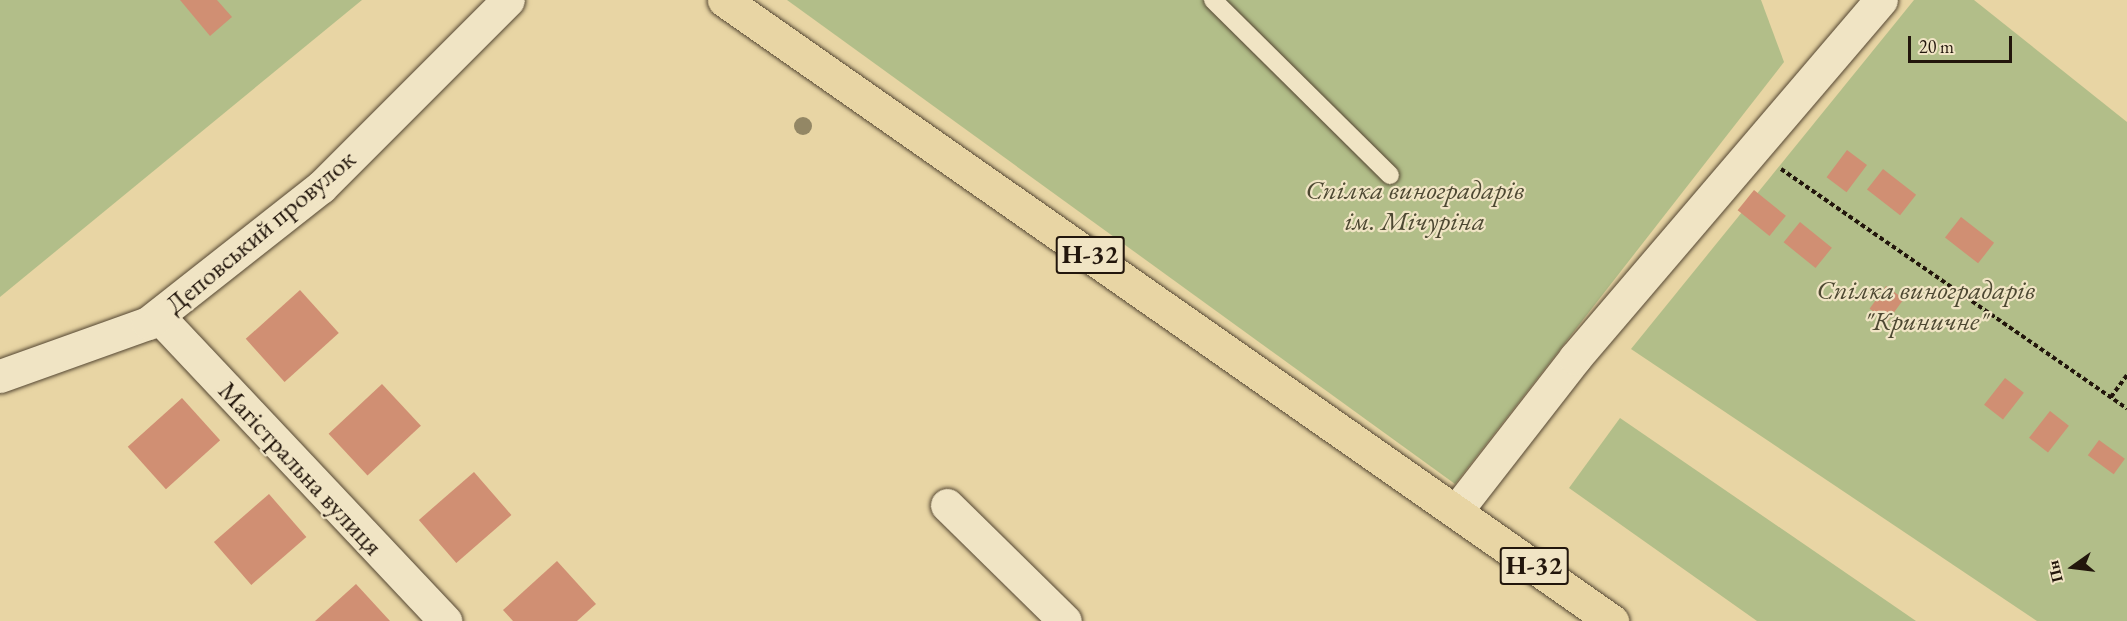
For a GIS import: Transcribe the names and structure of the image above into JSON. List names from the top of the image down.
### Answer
{
  "streets": {
    "main road": ["Н-32"],
    "street": ["Деповський провулок", "Магістральна вулиця"]
  },
  "crossings": [
    ["Деповський провулок", "Магістральна вулиця"]
  ],
  "parks": ["Спілка виноградарів ім. Мічуріна", "Спілка виноградарів \"Криничне\""],
  "scale_bar": "20 m",
  "north": "left"
}
